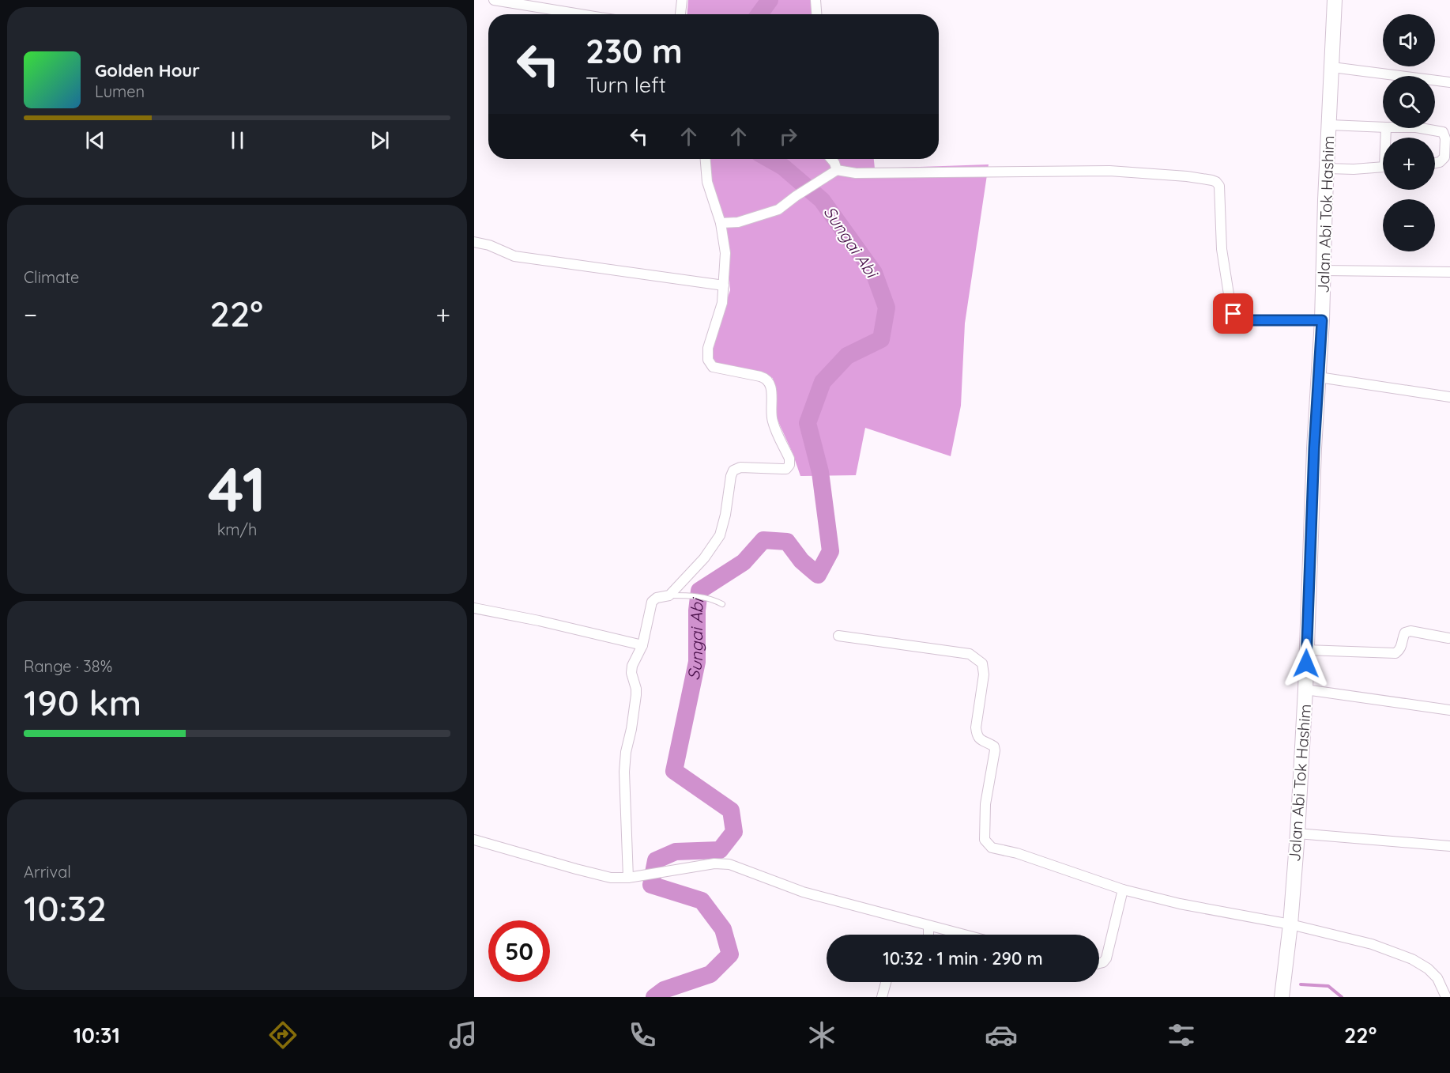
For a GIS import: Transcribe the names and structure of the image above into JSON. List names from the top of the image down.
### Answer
{
  "streets": {
    "main road": ["Jalan Abi Tok Hashim"]
  },
  "water": ["Sungai Abi"],
  "page": {
    "map_buttons": ["+", "−"],
    "turn": ["230 m", "Turn left"],
    "song": ["Golden Hour", "Lumen"],
    "tile": [
      "Climate",
      ["41", "km/h"],
      ["Range · 38%", "190 km"],
      ["Arrival", "10:32"]
    ],
    "heat": ["−", "22°", "+"],
    "limit": "50",
    "trip": "10:32 · 1 min · 290 m",
    "tabs": ["10:31", "22°"]
  }
}
